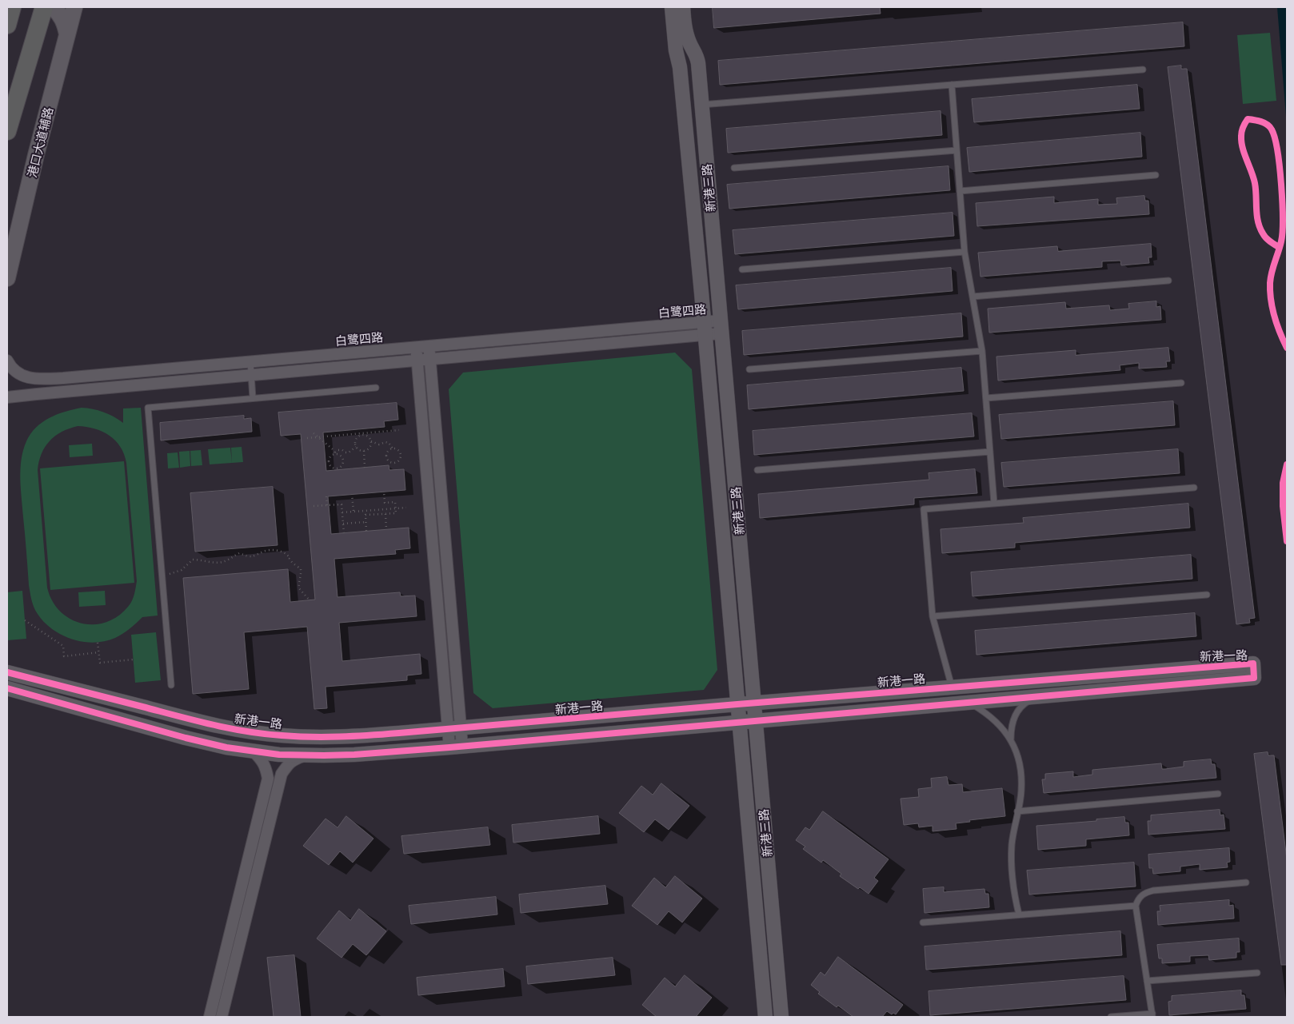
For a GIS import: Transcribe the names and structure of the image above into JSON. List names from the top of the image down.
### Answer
{
  "streets": {
    "main road": ["港口大道辅路"],
    "street": ["新港三路", "白鹭四路", "新港一路"]
  },
  "crossings": [
    ["新港三路", "白鹭四路"],
    ["新港三路", "新港一路"]
  ]
}
